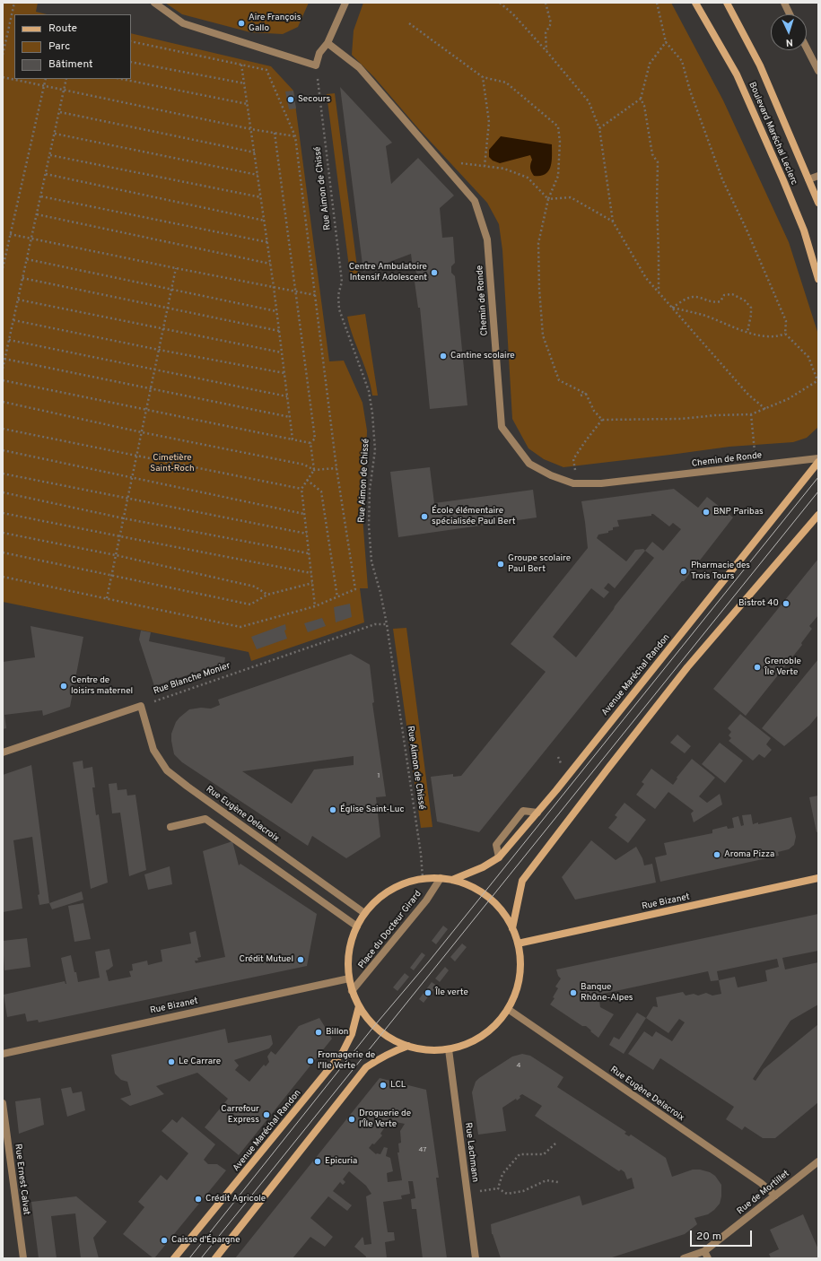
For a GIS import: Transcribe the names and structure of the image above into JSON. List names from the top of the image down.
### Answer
{
  "streets": {
    "street": [
      "Boulevard Maréchal Leclerc",
      "Chemin de Ronde",
      "Avenue Maréchal Randon",
      "Rue Eugène Delacroix",
      "Rue Bizanet",
      "Place du Docteur Girard",
      "Rue Lachmann",
      "Rue Ernest Calvat",
      "Rue de Mortillet"
    ],
    "path": ["Rue Aimon de Chissé", "Rue Blanche Monier"]
  },
  "crossings": [
    ["Rue Aimon de Chissé", "Rue Blanche Monier"],
    ["Rue Aimon de Chissé", "Place du Docteur Girard"],
    ["Avenue Maréchal Randon", "Place du Docteur Girard"],
    ["Rue Blanche Monier", "Rue Eugène Delacroix"],
    ["Rue Eugène Delacroix", "Place du Docteur Girard"],
    ["Rue Eugène Delacroix", "Rue de Mortillet"],
    ["Rue Bizanet", "Place du Docteur Girard"],
    ["Place du Docteur Girard", "Rue Lachmann"]
  ],
  "parks": ["Cimetière Saint-Roch"],
  "places": [
    "Aire François Gallo",
    "Secours",
    "Centre Ambulatoire Intensif Adolescent",
    "Cantine scolaire",
    "BNP Paribas",
    "École élémentaire spécialisée Paul Bert",
    "Groupe scolaire Paul Bert",
    "Pharmacie des Trois Tours",
    "Bistrot 40",
    "Grenoble Île Verte",
    "Centre de loisirs maternel",
    "Église Saint-Luc",
    "Aroma Pizza",
    "Crédit Mutuel",
    "Île verte",
    "Banque Rhône-Alpes",
    "Billon",
    "Fromagerie de l'Ile Verte",
    "Le Carrare",
    "LCL",
    "Carrefour Express",
    "Droguerie de l'Île Verte",
    "Epicuria",
    "Crédit Agricole",
    "Caisse d'Épargne"
  ],
  "house_numbers": ["1", "4", "47"],
  "legend": ["Route", "Parc", "Bâtiment"],
  "scale_bar": "20 m",
  "north": "bottom"
}
